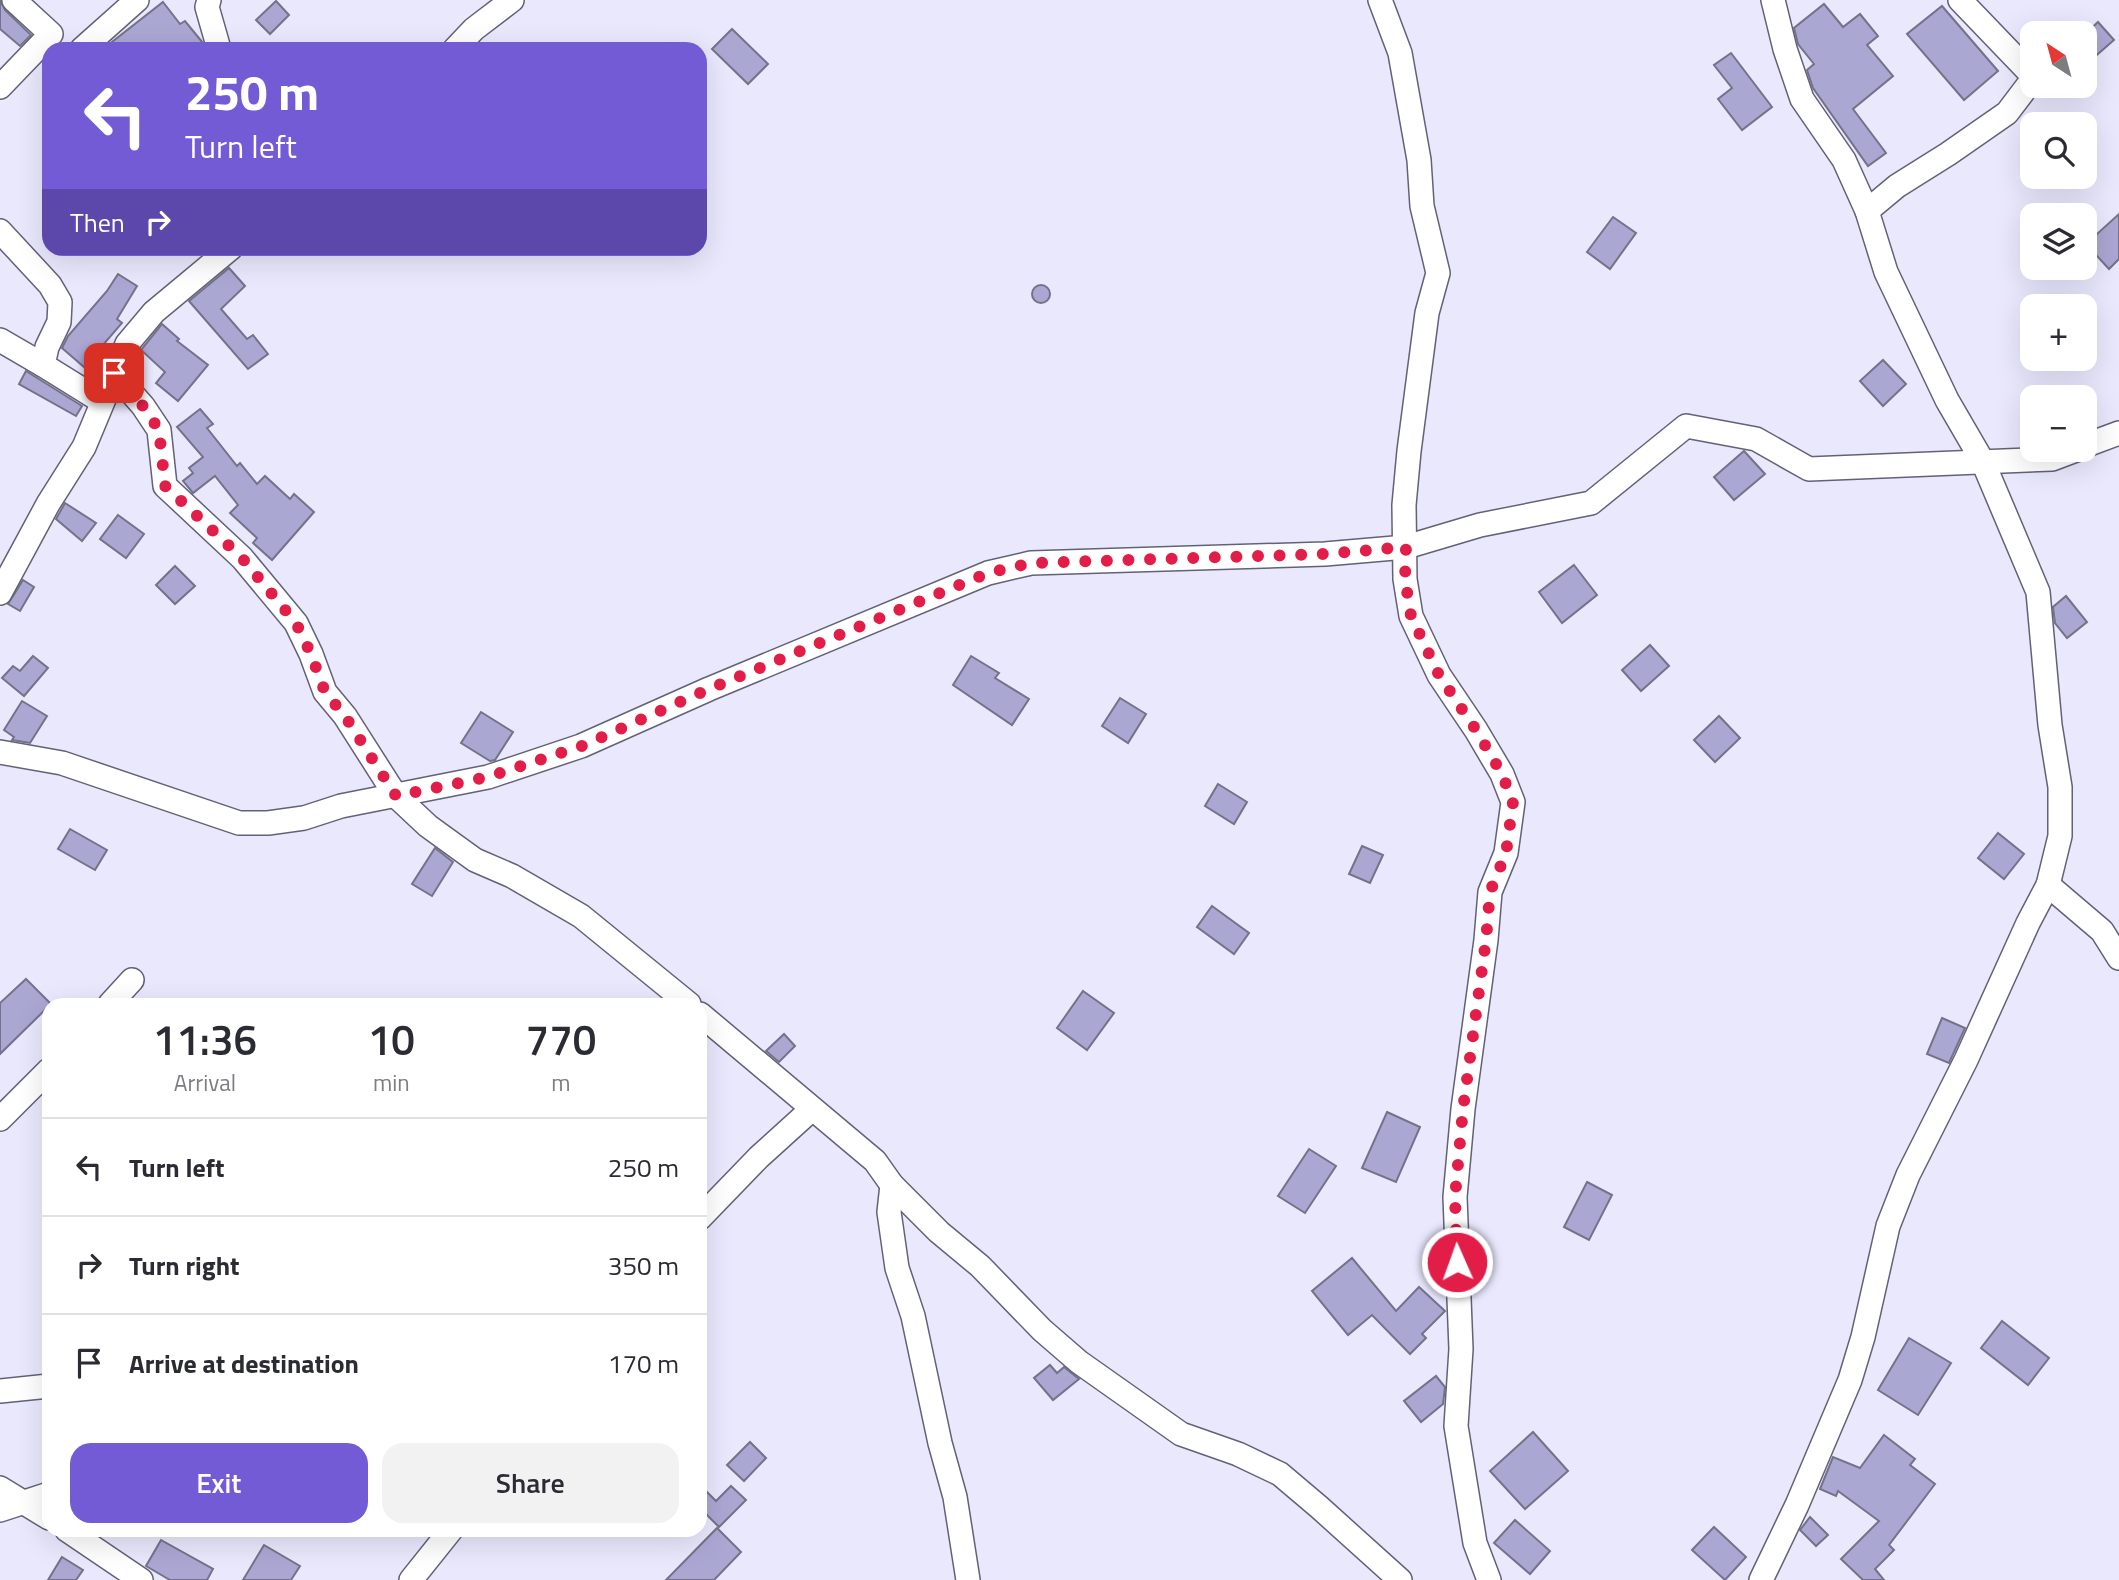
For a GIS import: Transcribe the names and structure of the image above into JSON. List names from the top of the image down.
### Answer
{
  "north": "top left",
  "page": {
    "map_buttons": ["+", "−"],
    "turn": ["250 m", "Turn left"],
    "then": "Then",
    "eta": [
      "11:36",
      "Arrival",
      "10",
      "min",
      "770",
      "m"
    ],
    "list": [
      {
        "name": "Turn left",
        "value": "250 m"
      },
      {
        "name": "Turn right",
        "value": "350 m"
      },
      {
        "name": "Arrive at destination",
        "value": "170 m"
      }
    ],
    "buttons": ["Exit", "Share"]
  }
}
